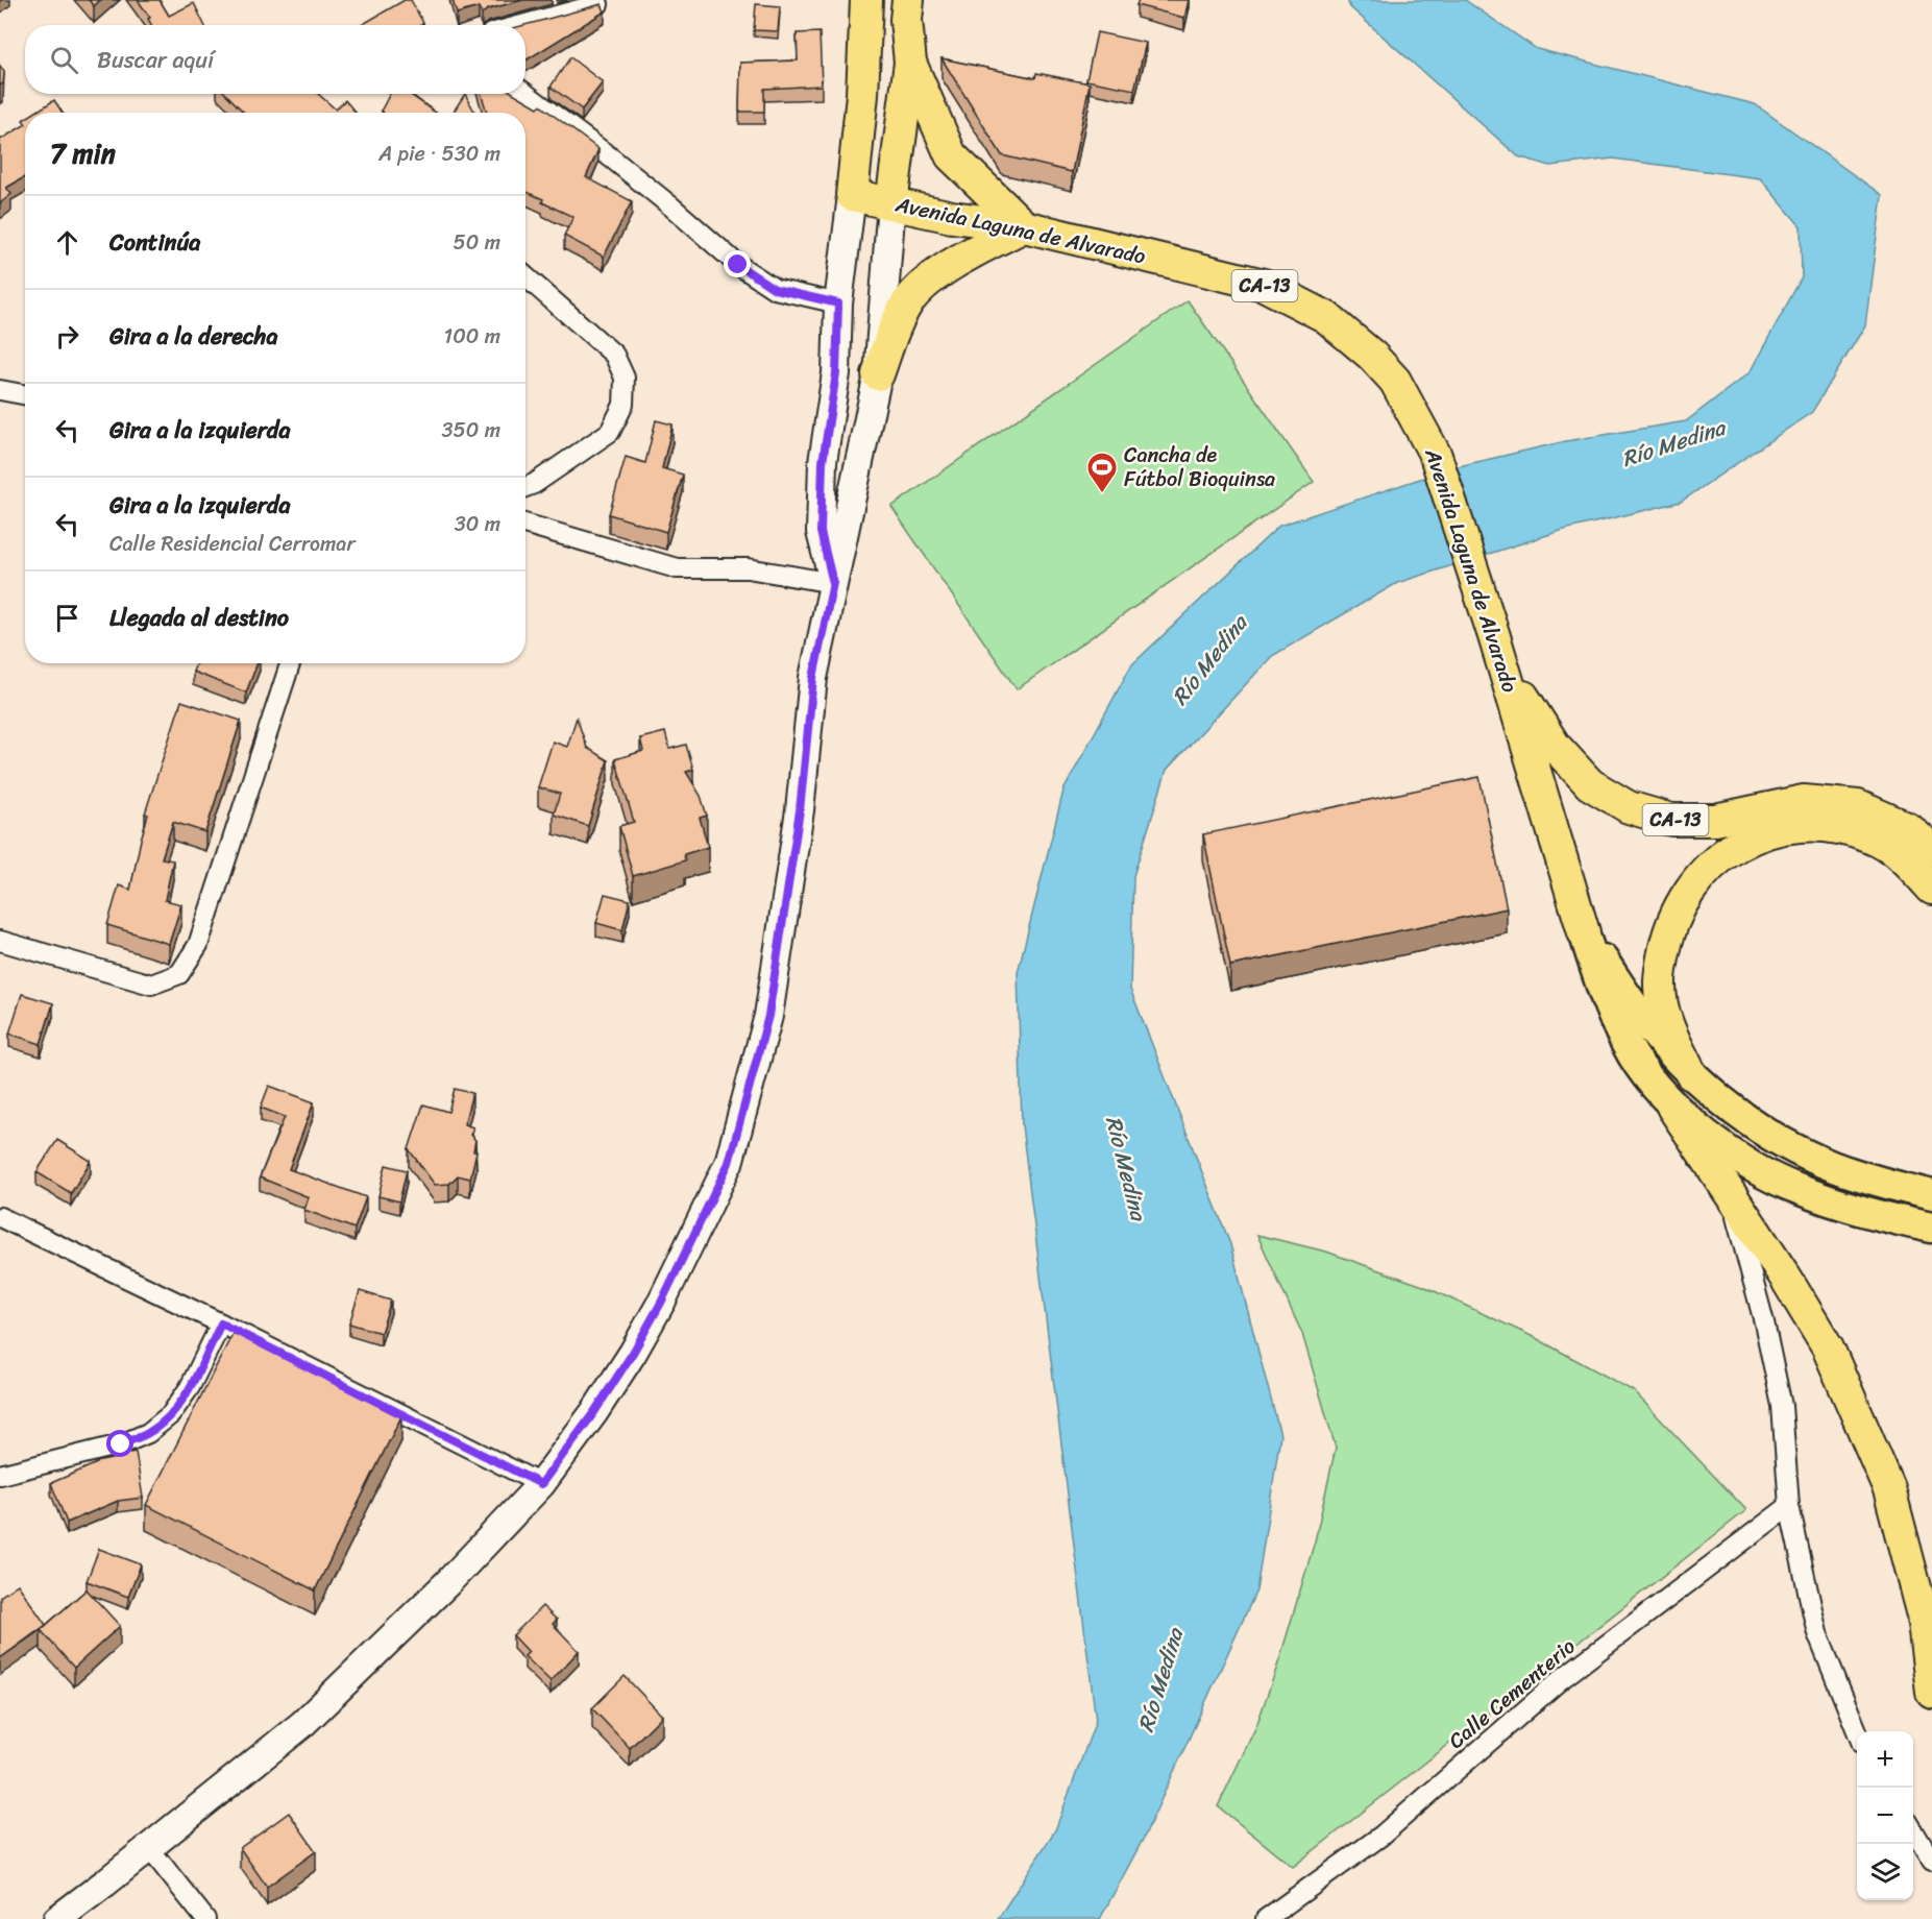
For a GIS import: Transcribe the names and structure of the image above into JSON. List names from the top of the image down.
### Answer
{
  "streets": {
    "highway": ["Avenida Laguna de Alvarado", "CA-13"],
    "street": ["Calle Cementerio"]
  },
  "crossings": [
    ["Avenida Laguna de Alvarado", "CA-13"]
  ],
  "water": ["Río Medina"],
  "places": {
    "sports": ["Cancha de Fútbol Bioquinsa"]
  },
  "page": {
    "search": "Buscar aquí",
    "heading": ["7 min", "A pie · 530 m"],
    "list": [
      ["Continúa", "50 m"],
      ["Gira a la derecha", "100 m"],
      ["Gira a la izquierda", "350 m"],
      ["Gira a la izquierda", "Calle Residencial Cerromar", "30 m"],
      "Llegada al destino"
    ],
    "map_buttons": ["+", "−"]
  }
}
